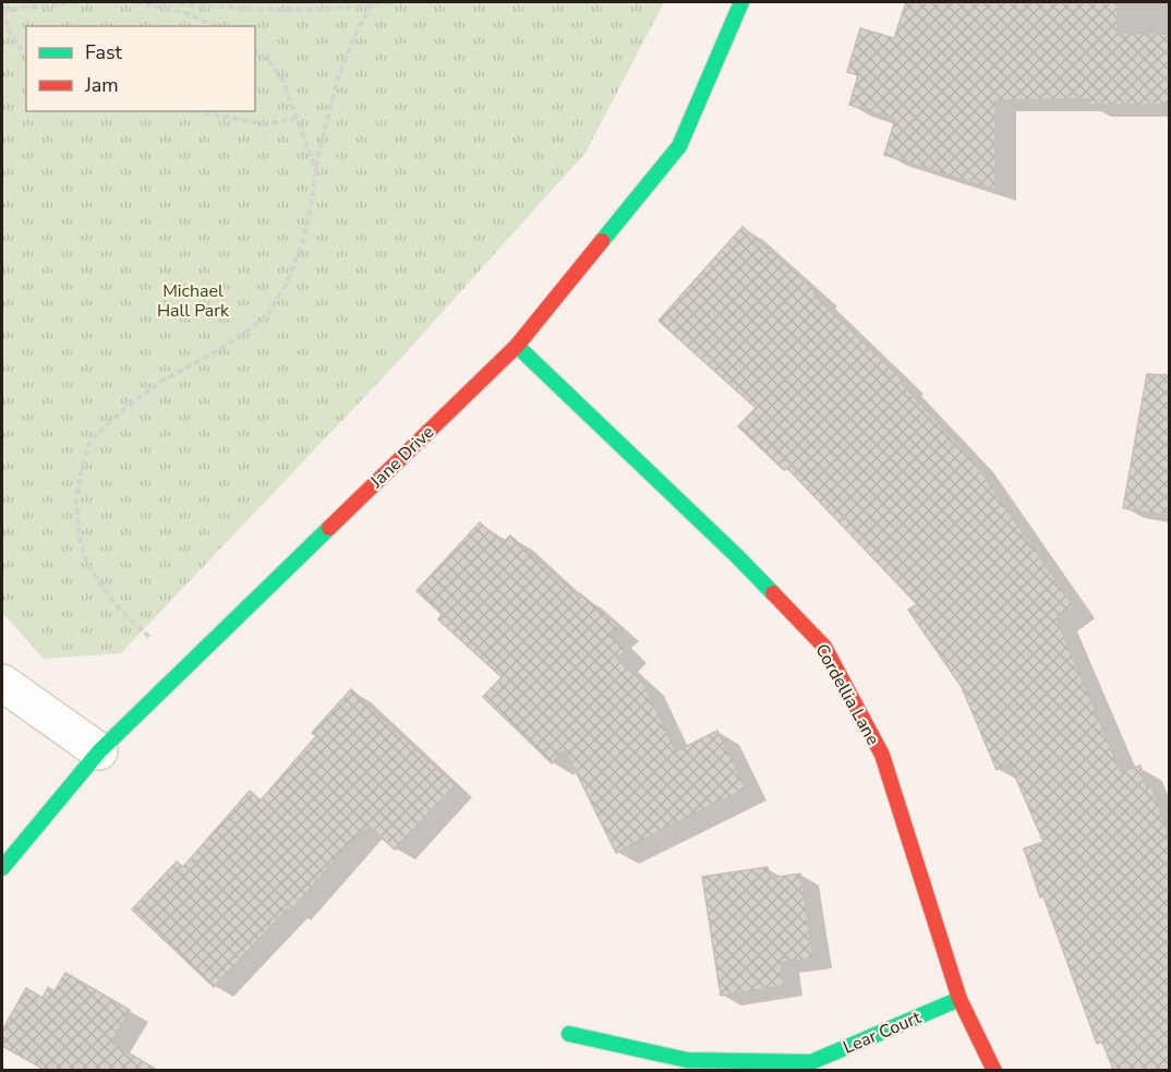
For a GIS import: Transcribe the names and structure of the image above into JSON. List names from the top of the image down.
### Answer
{
  "streets": {
    "street": ["Jane Drive", "Cordellia Lane", "Lear Court"]
  },
  "crossings": [
    ["Jane Drive", "Cordellia Lane"],
    ["Cordellia Lane", "Lear Court"]
  ],
  "parks": ["Michael Hall Park"],
  "legend": ["Fast", "Jam"]
}
